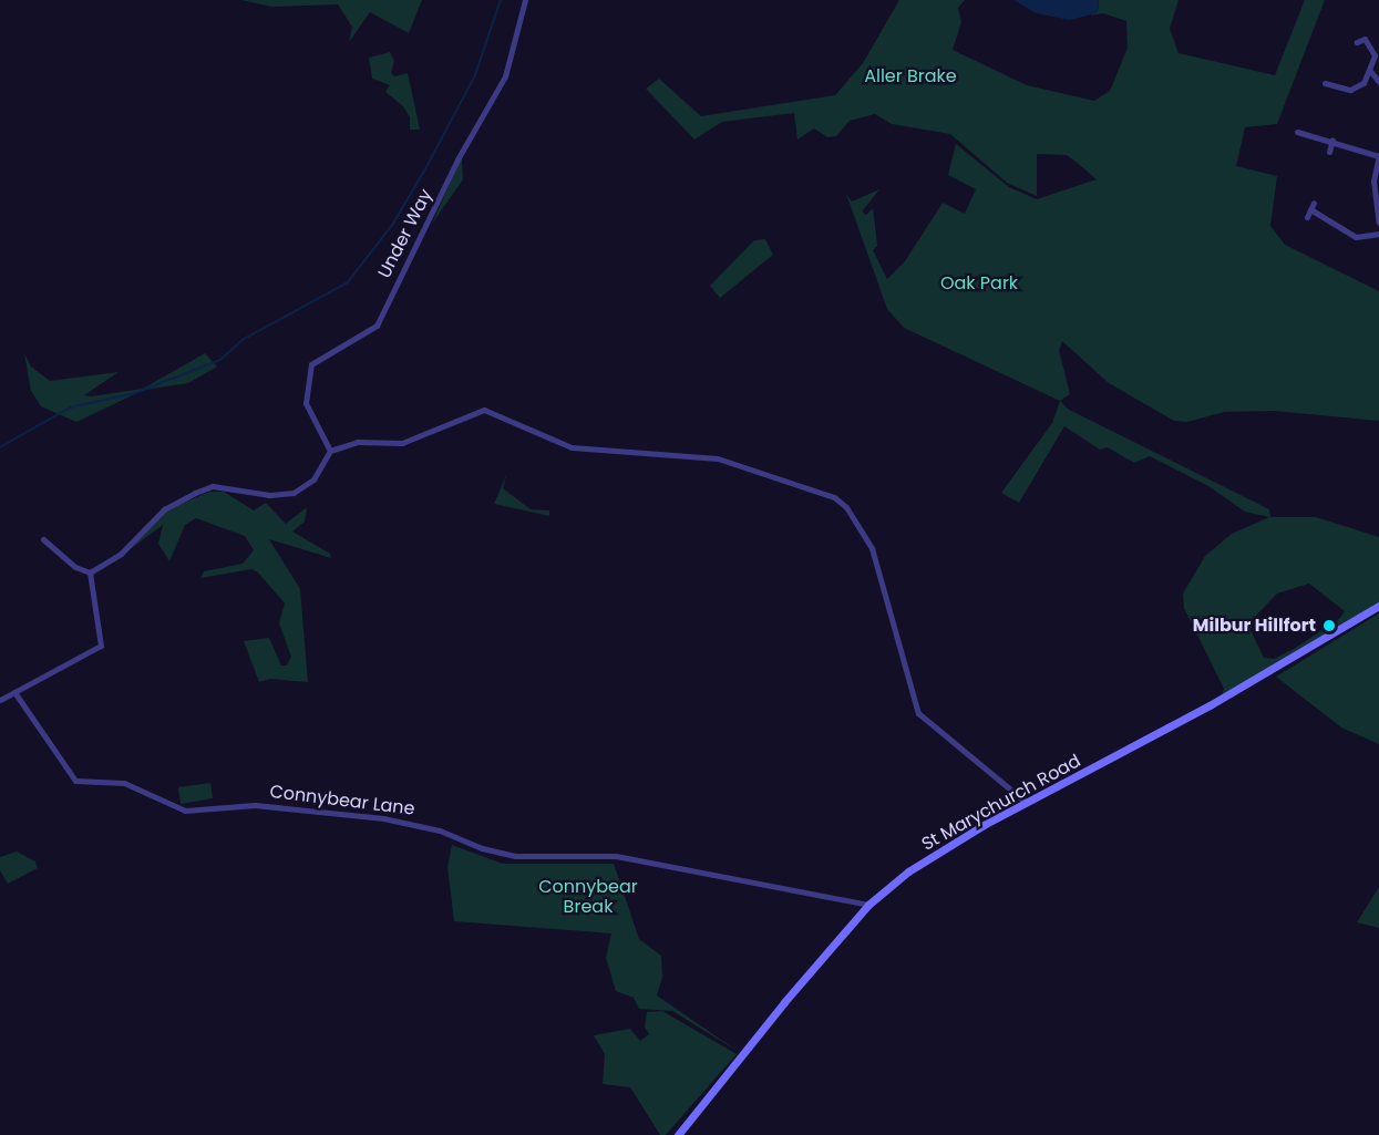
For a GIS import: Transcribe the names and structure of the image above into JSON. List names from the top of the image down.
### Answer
{
  "streets": {
    "street": ["Under Way", "Connybear Lane", "St Marychurch Road"]
  },
  "crossings": [
    ["Connybear Lane", "St Marychurch Road"]
  ],
  "parks": ["Aller Brake", "Oak Park", "Connybear Break"],
  "places": ["Milbur Hillfort"]
}
